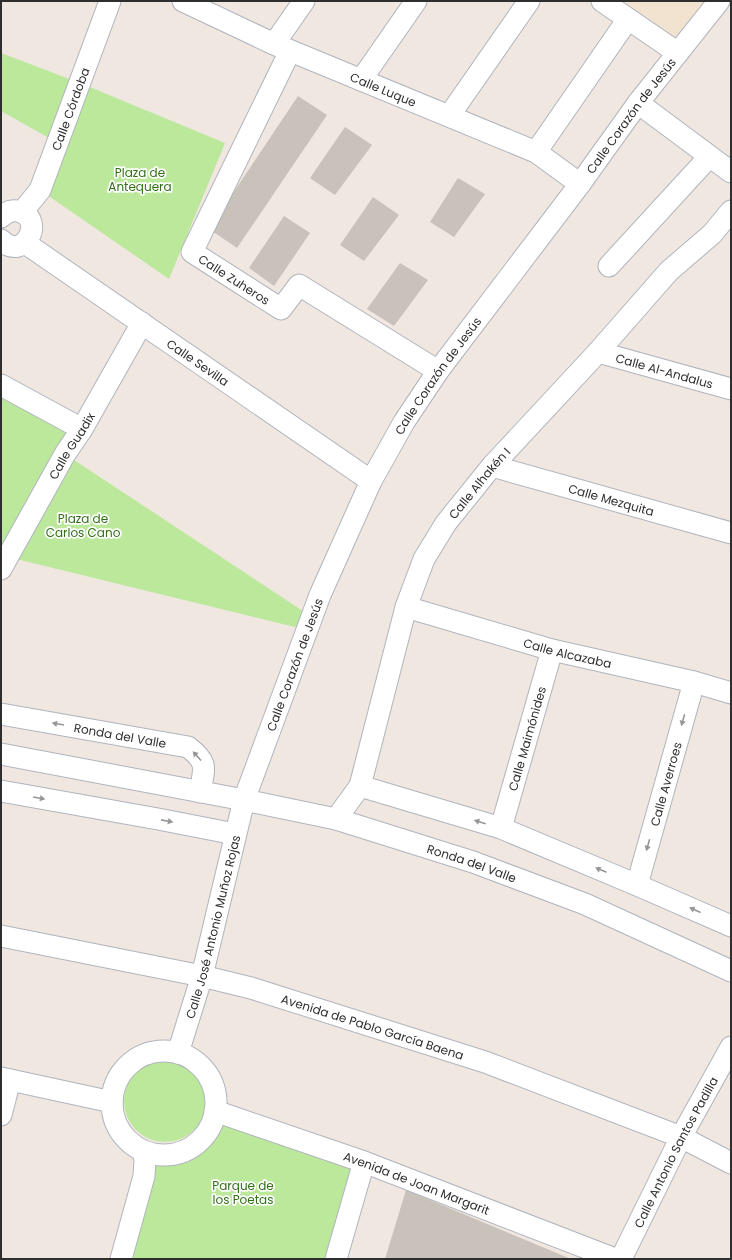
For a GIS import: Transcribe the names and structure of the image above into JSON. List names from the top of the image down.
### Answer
{
  "streets": {
    "street": [
      "Calle Luque",
      "Calle Córdoba",
      "Calle Corazón de Jesús",
      "Calle Zuheros",
      "Calle Sevilla",
      "Calle Al-Andalus",
      "Calle Guadix",
      "Calle Alhakén I",
      "Calle Mezquita",
      "Calle Alcazaba",
      "Ronda del Valle",
      "Calle Maimónides",
      "Calle Averroes",
      "Calle José Antonio Muñoz Rojas",
      "Avenida de Pablo García Baena",
      "Calle Antonio Santos Padilla",
      "Avenida de Joan Margarit"
    ]
  },
  "crossings": [
    ["Calle Luque", "Calle Corazón de Jesús"],
    ["Calle Luque", "Calle Zuheros"],
    ["Calle Corazón de Jesús", "Calle Zuheros"],
    ["Calle Corazón de Jesús", "Calle Sevilla"],
    ["Calle Corazón de Jesús", "Ronda del Valle"],
    ["Calle Corazón de Jesús", "Calle José Antonio Muñoz Rojas"],
    ["Calle Sevilla", "Calle Guadix"],
    ["Calle Al-Andalus", "Calle Alhakén I"],
    ["Calle Alhakén I", "Calle Mezquita"],
    ["Calle Alhakén I", "Calle Alcazaba"],
    ["Calle Alhakén I", "Ronda del Valle"],
    ["Calle Alcazaba", "Calle Maimónides"],
    ["Calle Alcazaba", "Calle Averroes"],
    ["Ronda del Valle", "Calle José Antonio Muñoz Rojas"],
    ["Calle José Antonio Muñoz Rojas", "Avenida de Pablo García Baena"],
    ["Calle José Antonio Muñoz Rojas", "Avenida de Joan Margarit"],
    ["Avenida de Pablo García Baena", "Calle Antonio Santos Padilla"]
  ],
  "one_way": ["Calle Averroes"],
  "parks": ["Plaza de Antequera", "Plaza de Carlos Cano", "Parque de los Poetas"]
}
